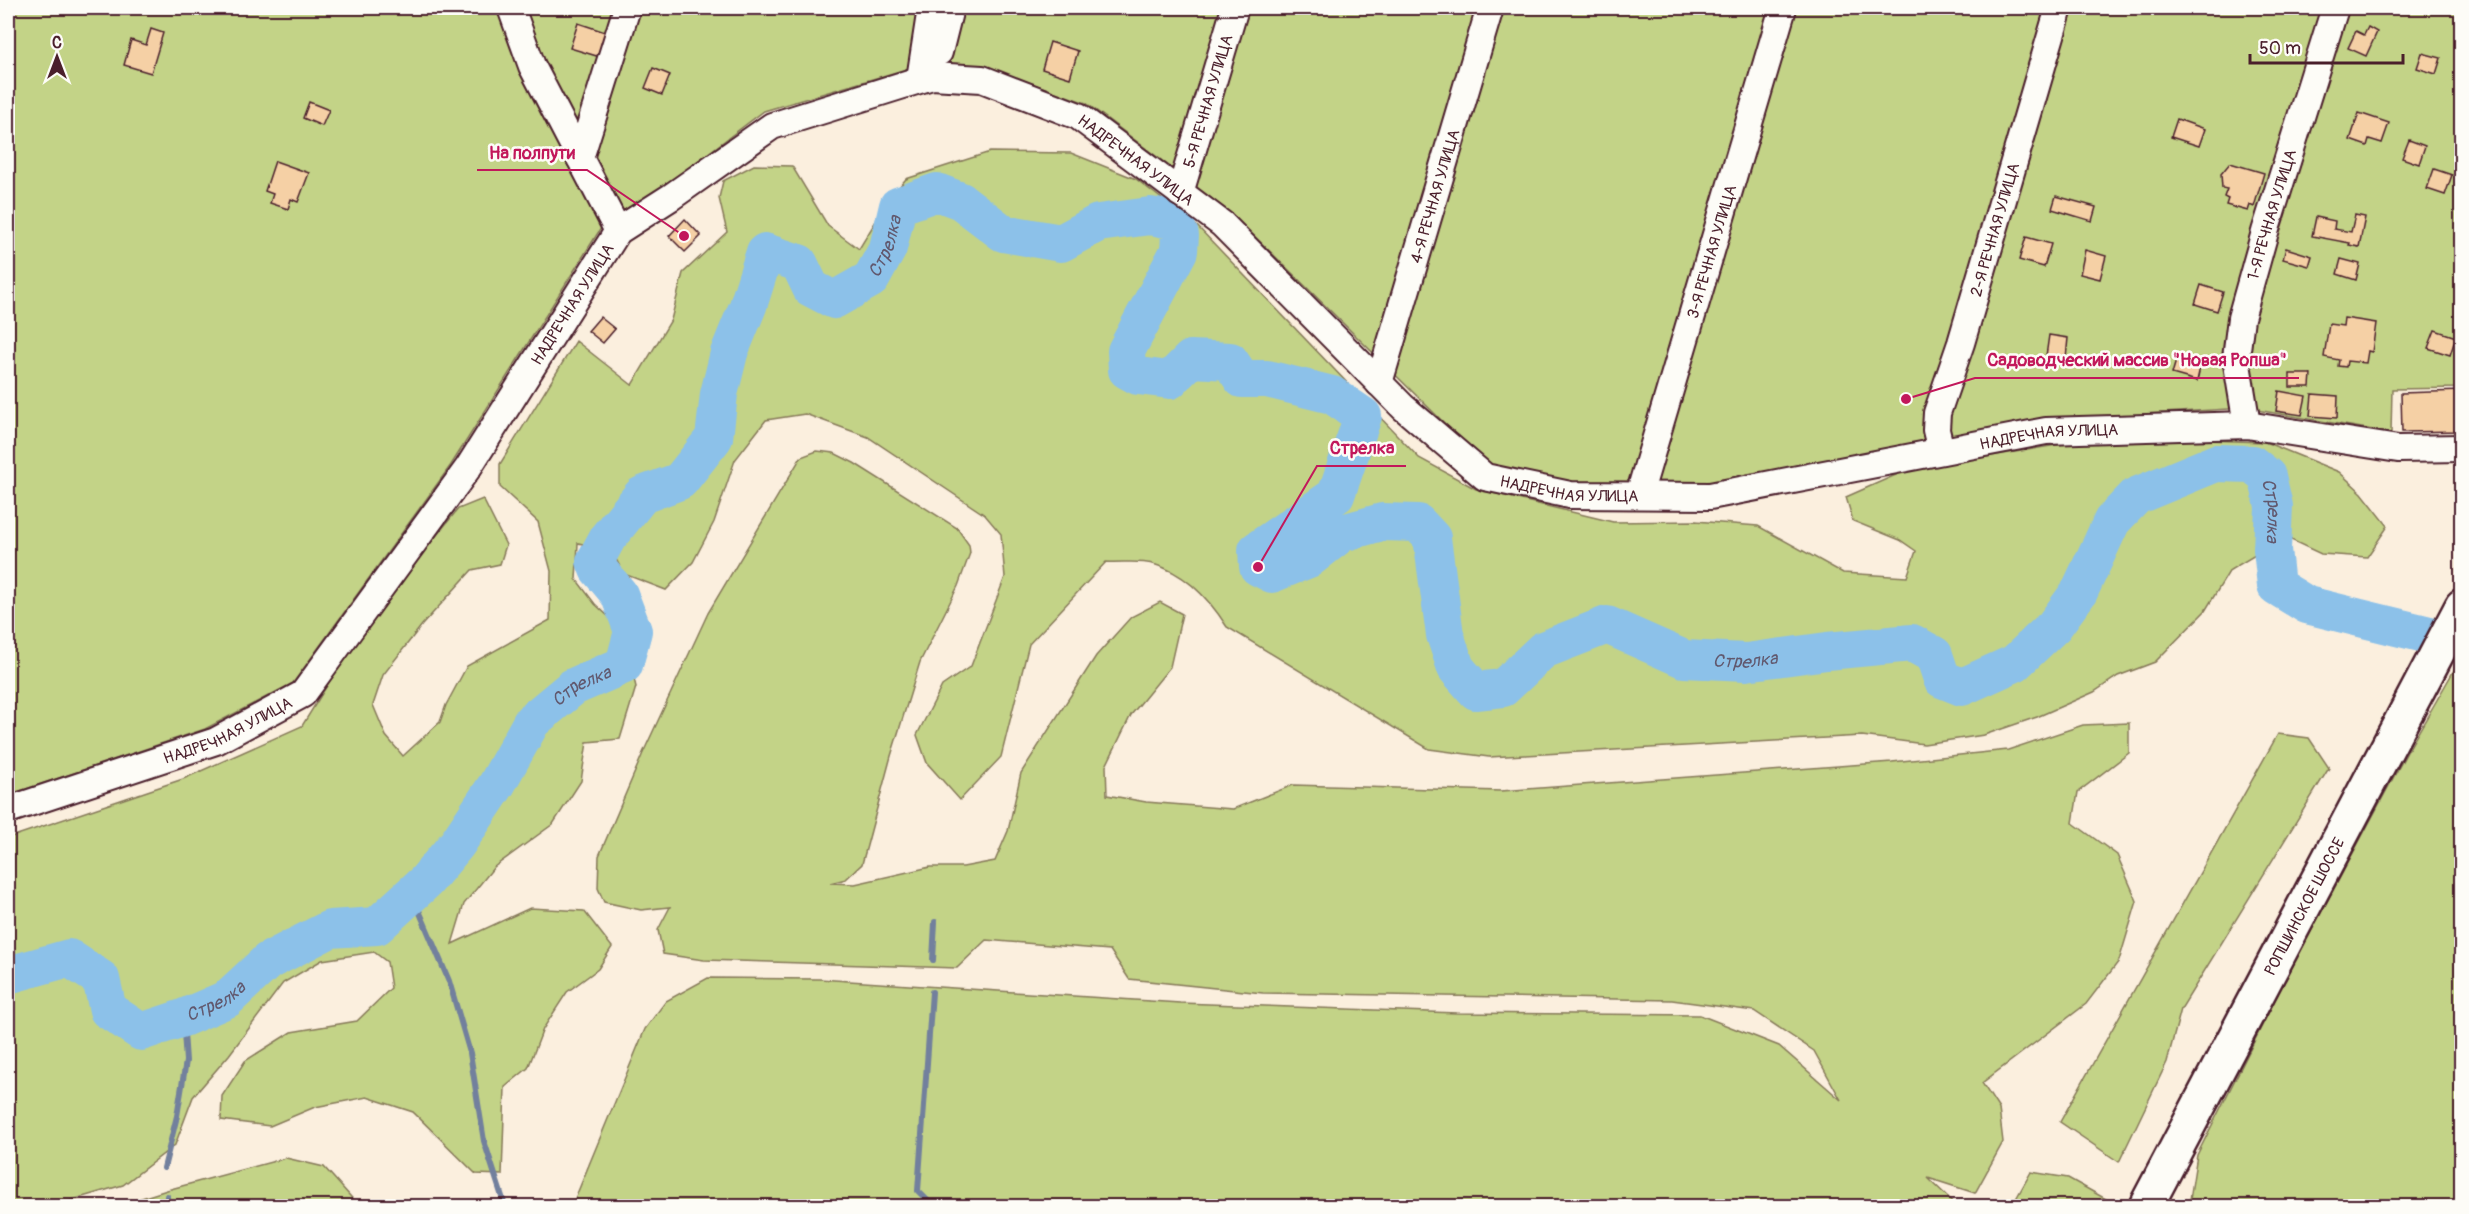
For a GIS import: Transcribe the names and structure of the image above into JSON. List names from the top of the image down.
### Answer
{
  "streets": {
    "main road": ["РОПШИНСКОЕ ШОССЕ"],
    "street": [
      "5-Я РЕЧНАЯ УЛИЦА",
      "НАДРЕЧНАЯ УЛИЦА",
      "4-Я РЕЧНАЯ УЛИЦА",
      "1-Я РЕЧНАЯ УЛИЦА",
      "2-Я РЕЧНАЯ УЛИЦА",
      "3-Я РЕЧНАЯ УЛИЦА"
    ]
  },
  "crossings": [
    ["5-Я РЕЧНАЯ УЛИЦА", "НАДРЕЧНАЯ УЛИЦА"],
    ["НАДРЕЧНАЯ УЛИЦА", "4-Я РЕЧНАЯ УЛИЦА"],
    ["НАДРЕЧНАЯ УЛИЦА", "1-Я РЕЧНАЯ УЛИЦА"],
    ["НАДРЕЧНАЯ УЛИЦА", "2-Я РЕЧНАЯ УЛИЦА"],
    ["НАДРЕЧНАЯ УЛИЦА", "3-Я РЕЧНАЯ УЛИЦА"]
  ],
  "water": ["Стрелка"],
  "places": ["На полпути", "Садоводческий массив \"Новая Ропша\"", "Стрелка"],
  "scale_bar": "50 m",
  "north": "top"
}
